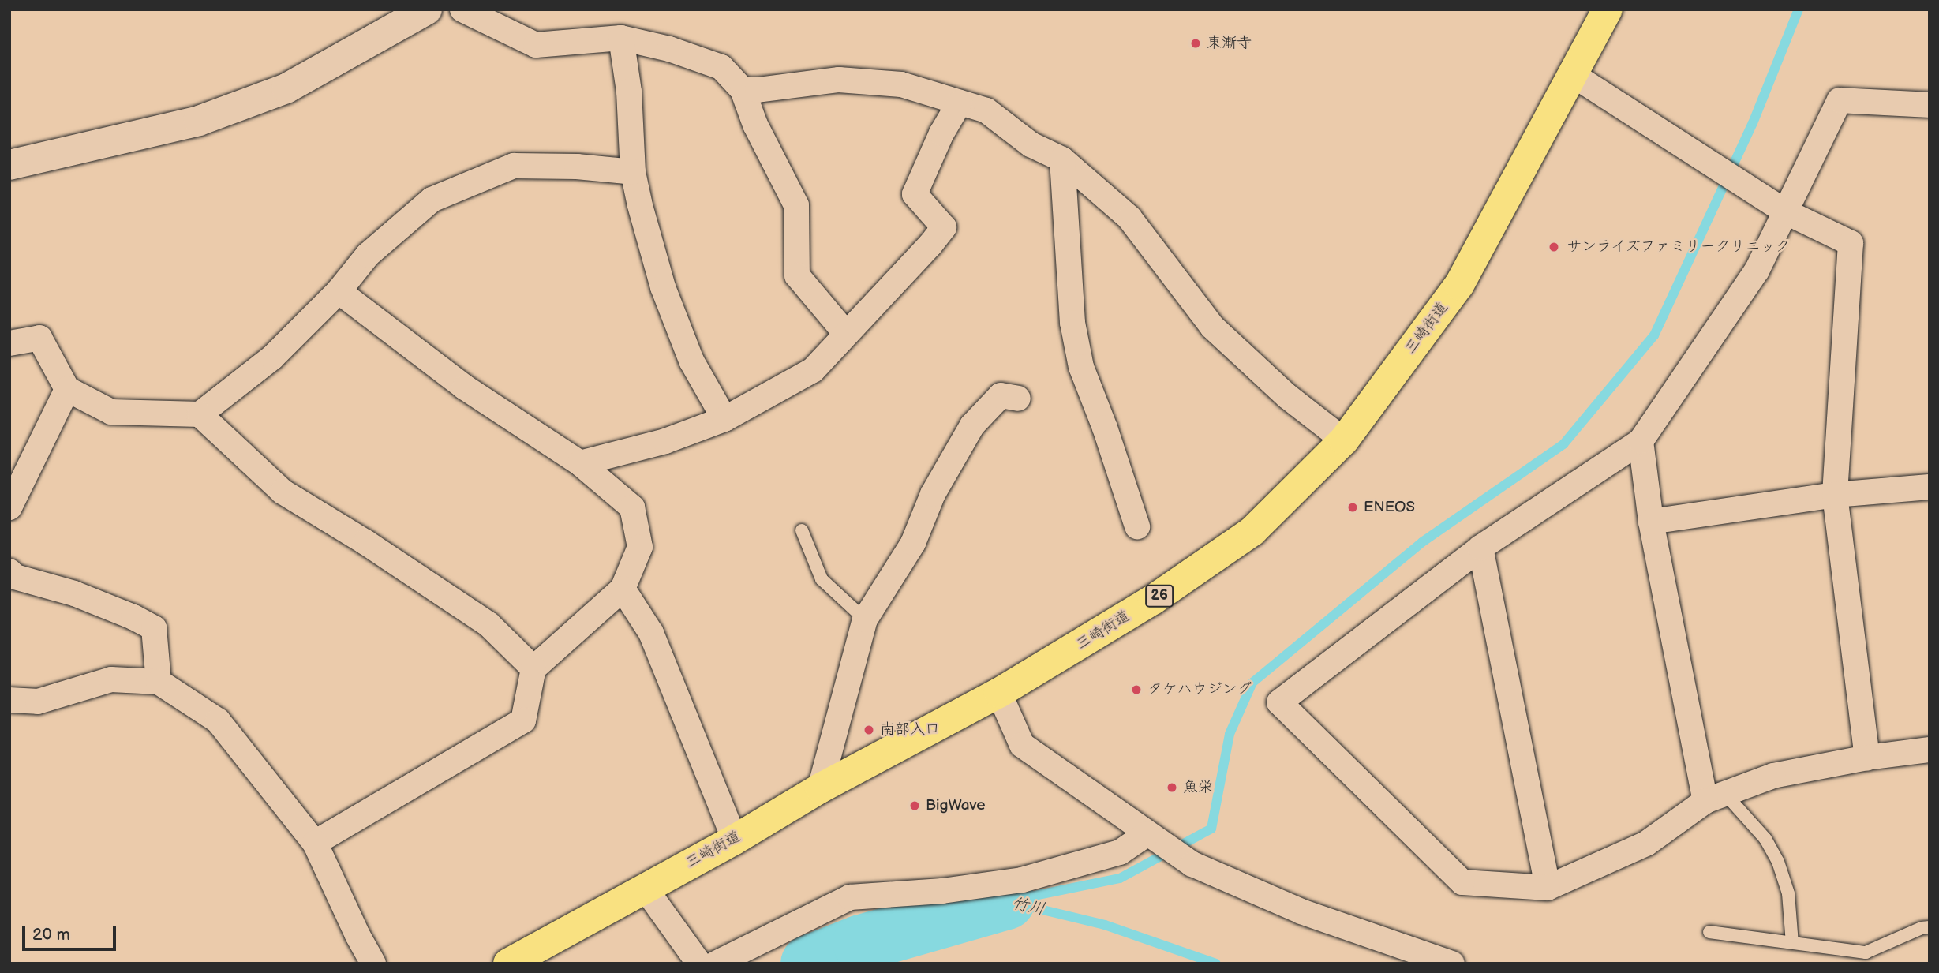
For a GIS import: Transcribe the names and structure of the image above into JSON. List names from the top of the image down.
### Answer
{
  "streets": {
    "main road": ["三崎街道", "26"]
  },
  "water": ["竹川"],
  "places": [
    "東漸寺",
    "サンライズファミリークリニック",
    "ENEOS",
    "タケハウジング",
    "南部入口",
    "魚栄",
    "BigWave"
  ],
  "scale_bar": "20 m"
}
